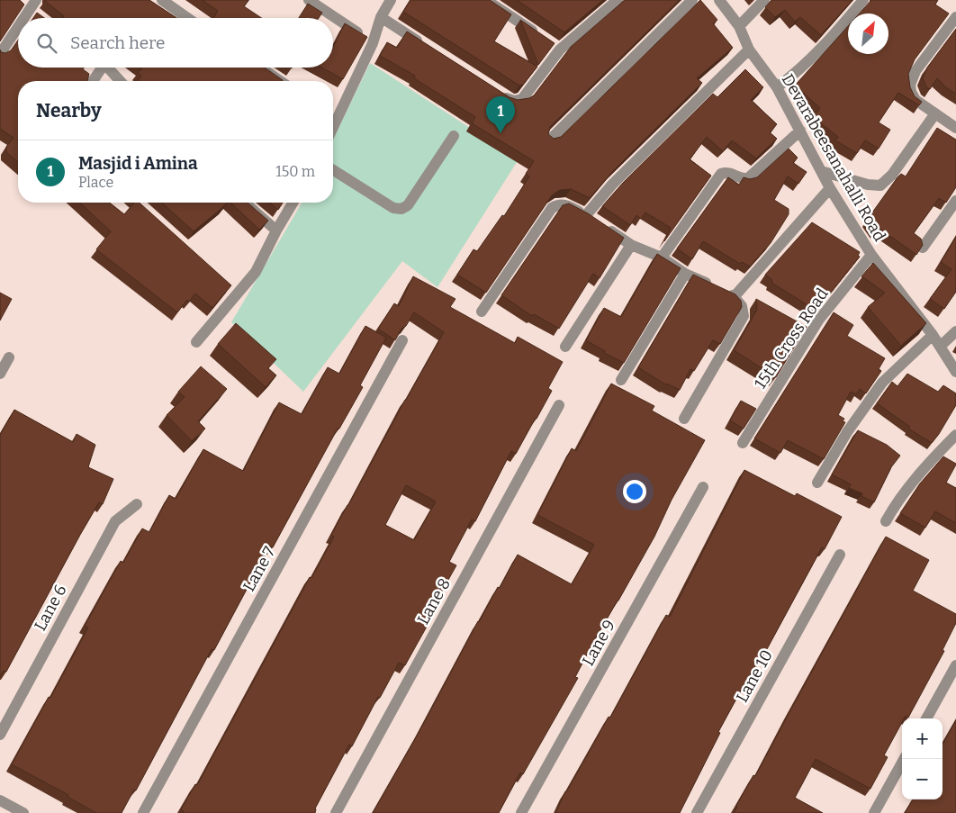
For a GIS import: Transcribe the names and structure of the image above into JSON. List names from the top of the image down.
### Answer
{
  "streets": {
    "street": [
      "Devarabeesanahalli Road",
      "15th Cross Road",
      "Lane 7",
      "Lane 8",
      "Lane 6",
      "Lane 9",
      "Lane 10"
    ]
  },
  "crossings": [
    ["Devarabeesanahalli Road", "15th Cross Road"]
  ],
  "north": "top right",
  "page": {
    "search": "Search here",
    "heading": "Nearby",
    "pins": "1",
    "list": [
      {
        "mark": "1",
        "name": "Masjid i Amina",
        "note": "Place",
        "value": "150 m"
      }
    ],
    "map_buttons": ["+", "−"]
  }
}
